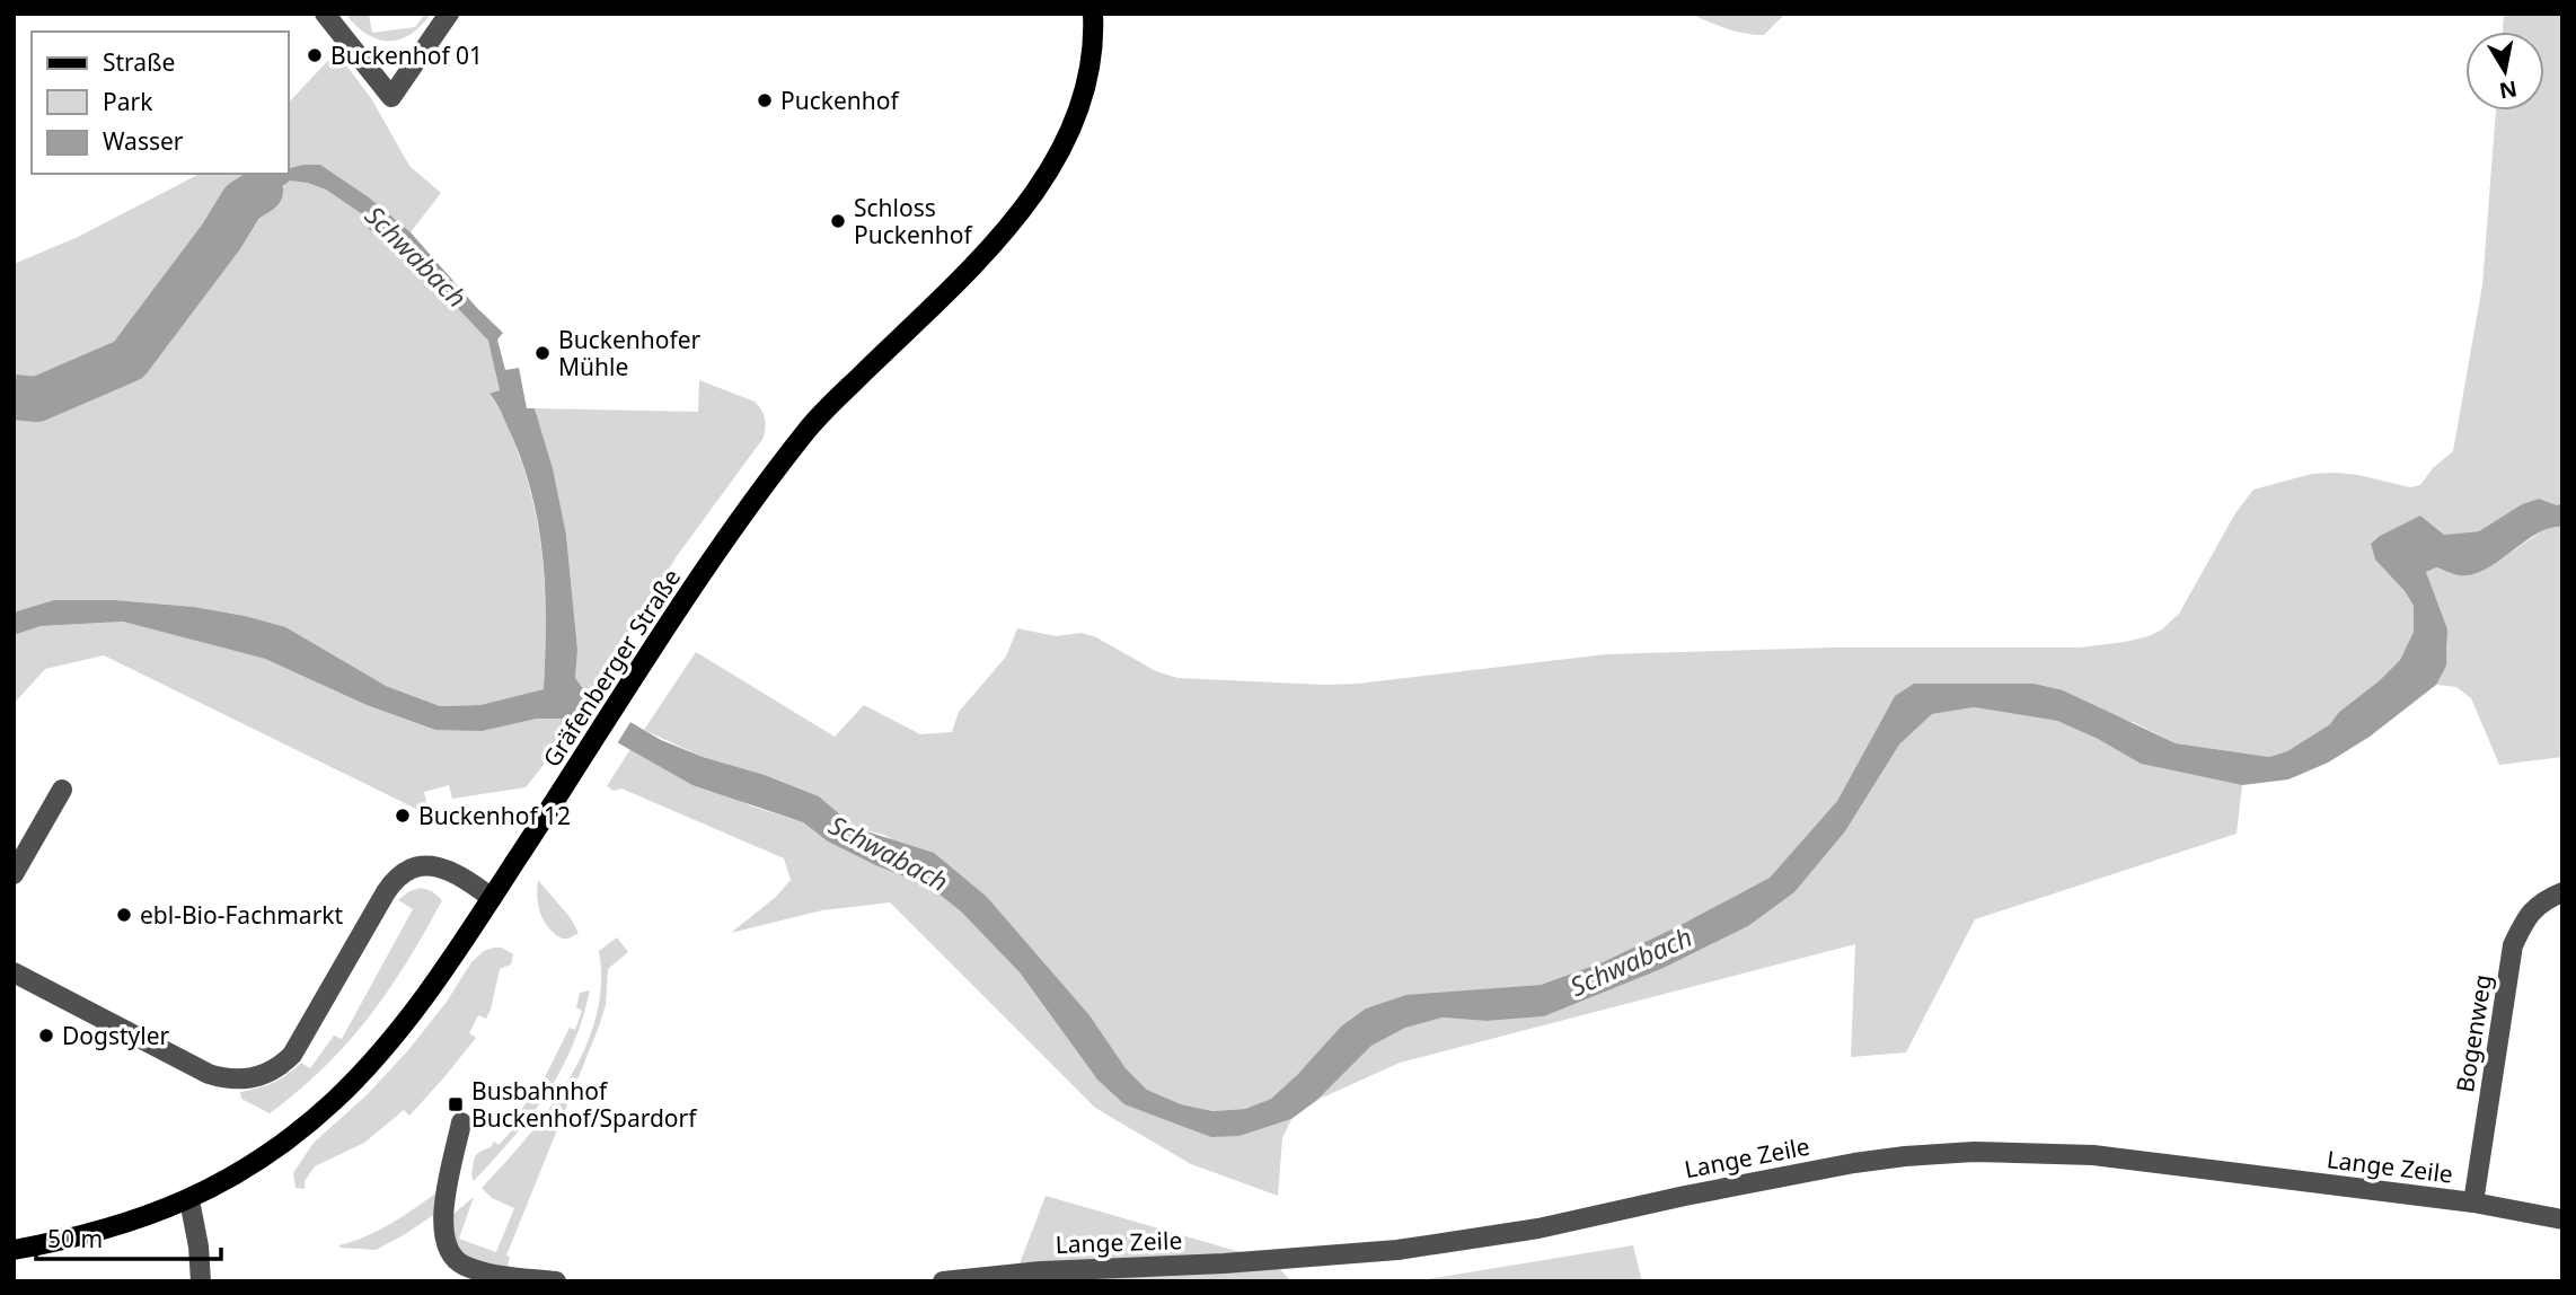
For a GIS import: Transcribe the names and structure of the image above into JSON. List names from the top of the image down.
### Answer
{
  "streets": {
    "main road": ["Gräfenberger Straße"],
    "street": ["Bogenweg", "Lange Zeile"]
  },
  "crossings": [
    ["Bogenweg", "Lange Zeile"]
  ],
  "water": ["Schwabach"],
  "places": {
    "other": [
      "Buckenhof 01",
      "Puckenhof",
      "Schloss Puckenhof",
      "Buckenhofer Mühle",
      "Buckenhof 12",
      "ebl-Bio-Fachmarkt",
      "Dogstyler"
    ],
    "transit": ["Busbahnhof Buckenhof/Spardorf"]
  },
  "legend": ["Straße", "Park", "Wasser"],
  "scale_bar": "50 m",
  "north": "bottom"
}
